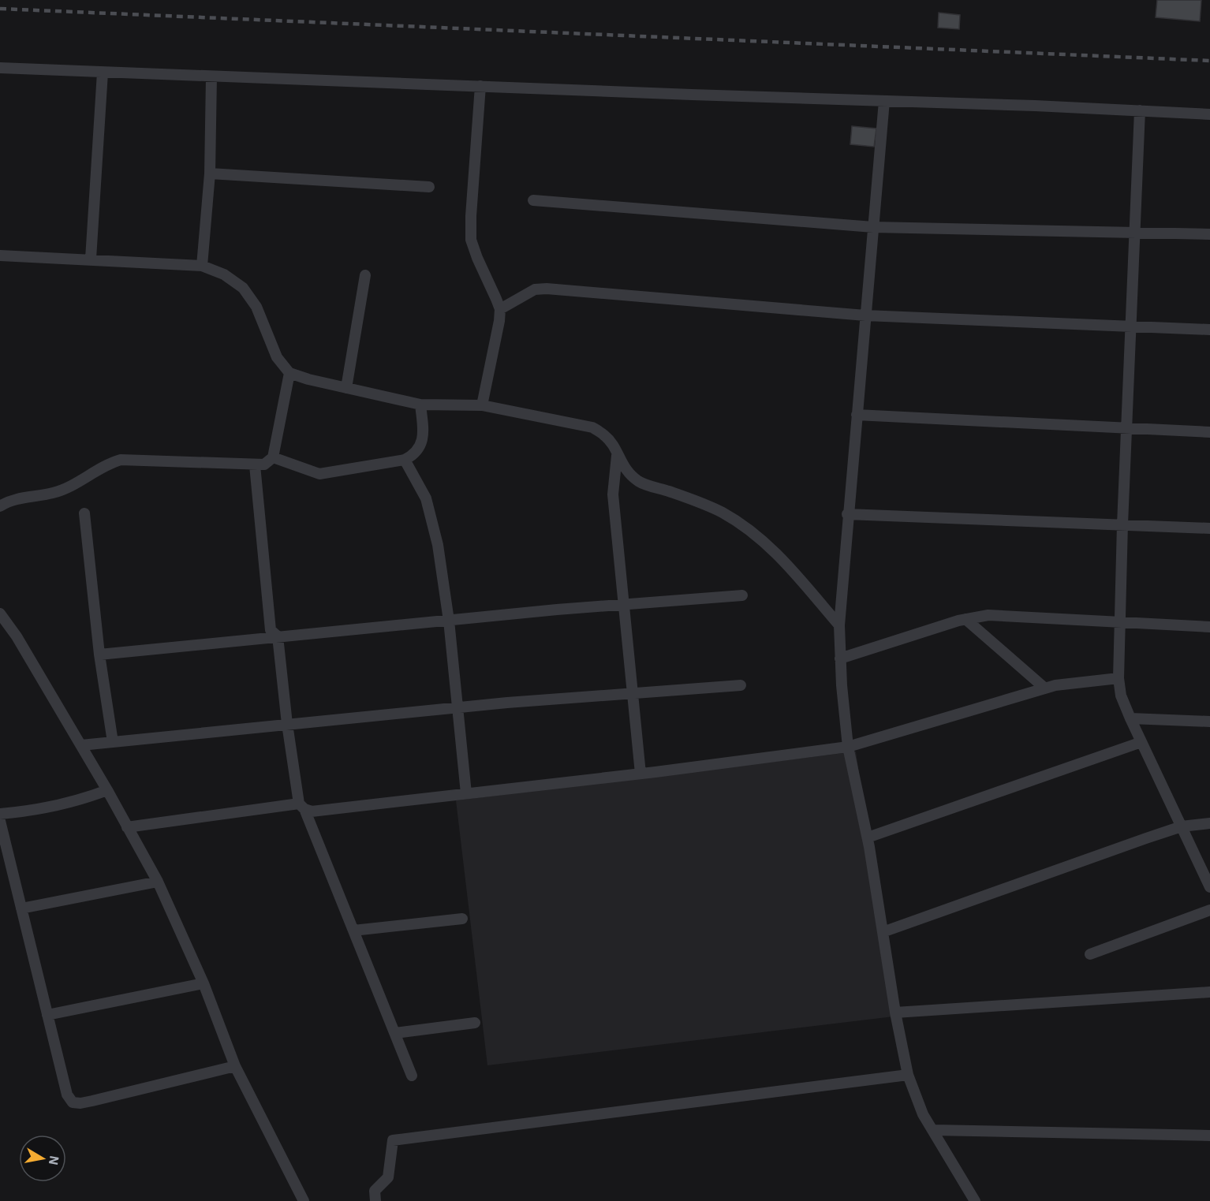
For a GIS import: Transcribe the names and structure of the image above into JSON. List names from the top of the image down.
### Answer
{
  "north": "right"
}
